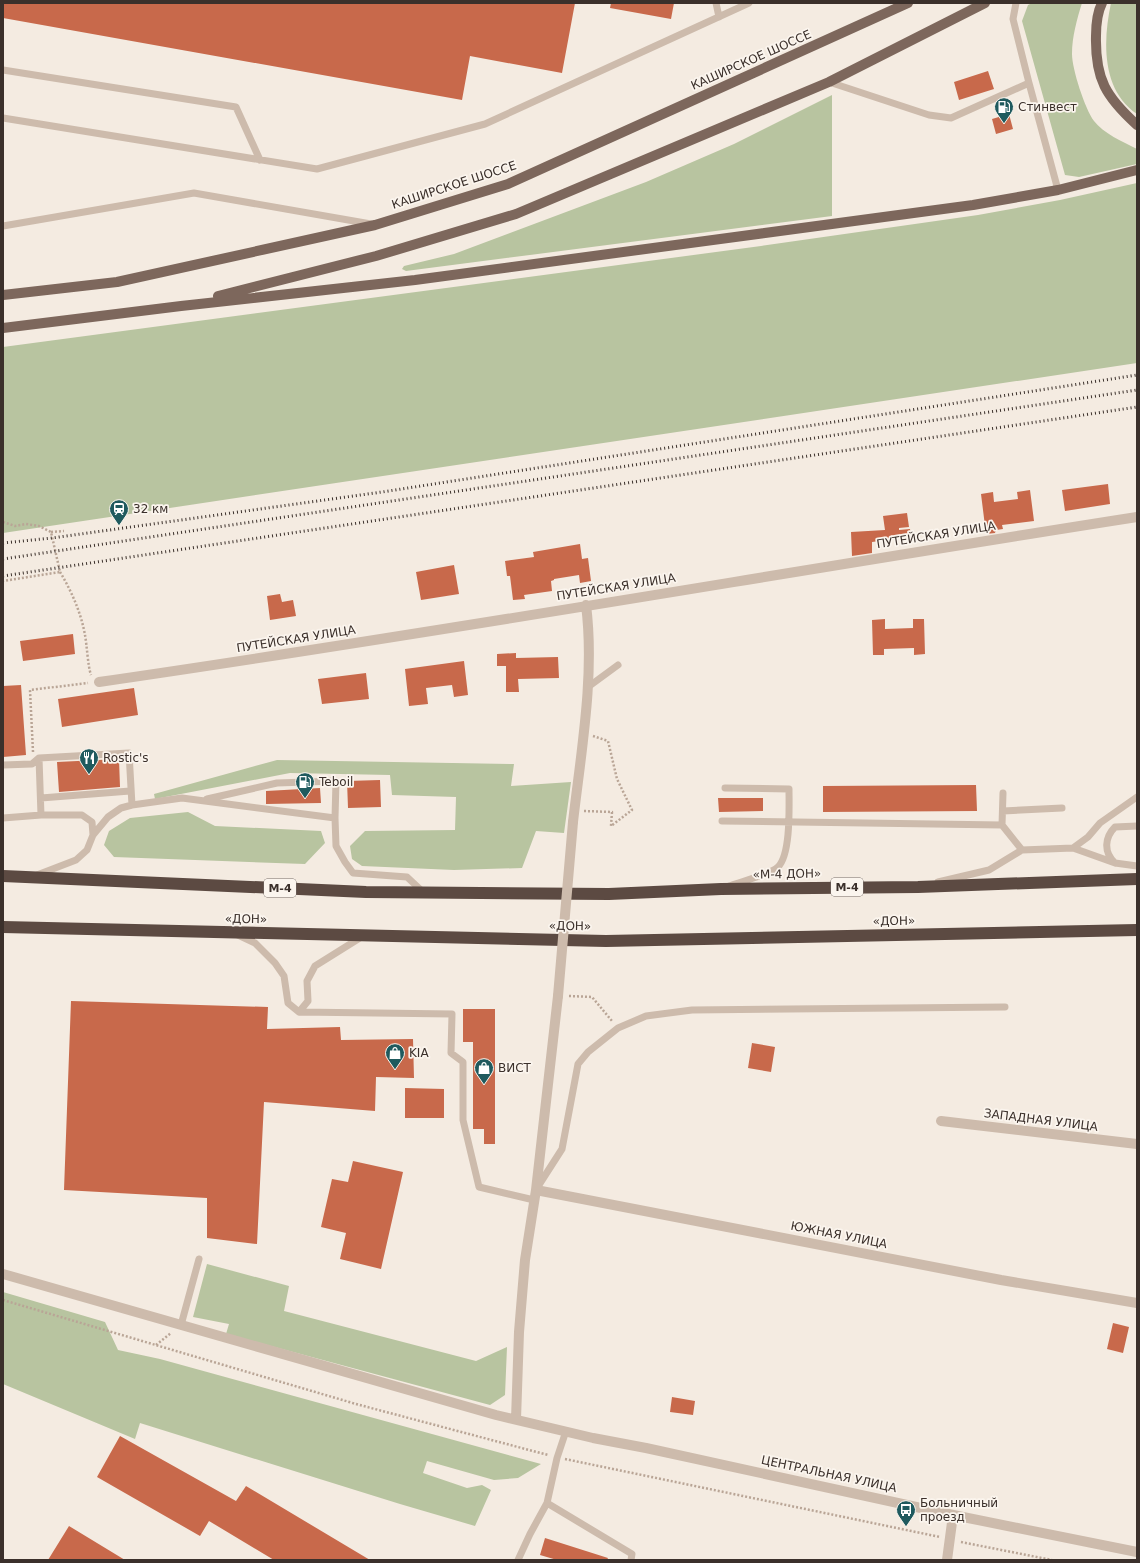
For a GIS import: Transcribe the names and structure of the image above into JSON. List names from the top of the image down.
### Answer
{
  "streets": {
    "highway": ["«М-4 ДОН»", "М-4", "«ДОН»"],
    "main road": ["КАШИРСКОЕ ШОССЕ"],
    "street": [
      "ПУТЕЙСКАЯ УЛИЦА",
      "ЗАПАДНАЯ УЛИЦА",
      "ЮЖНАЯ УЛИЦА",
      "ЦЕНТРАЛЬНАЯ УЛИЦА"
    ]
  },
  "crossings": [
    ["«М-4 ДОН»", "М-4"]
  ],
  "places": {
    "fuel station": ["Стинвест", "Teboil"],
    "station": ["32 км"],
    "restaurant": ["Rostic's"],
    "shop": ["KIA", "ВИСТ"],
    "bus stop": ["Больничный проезд"]
  }
}
